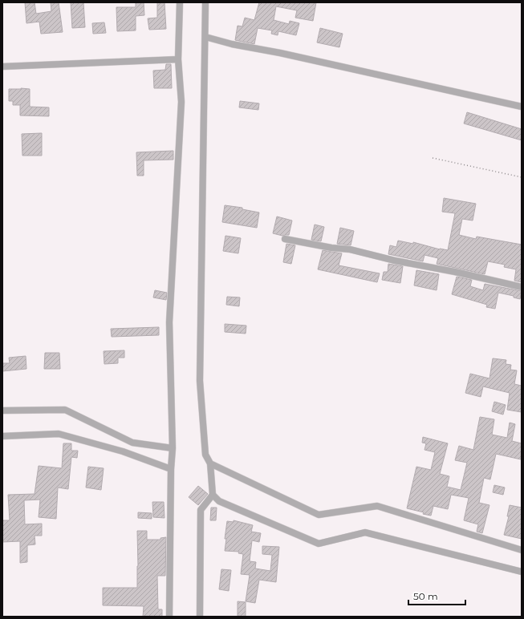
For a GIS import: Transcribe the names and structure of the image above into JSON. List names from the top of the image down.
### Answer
{
  "scale_bar": "50 m"
}
